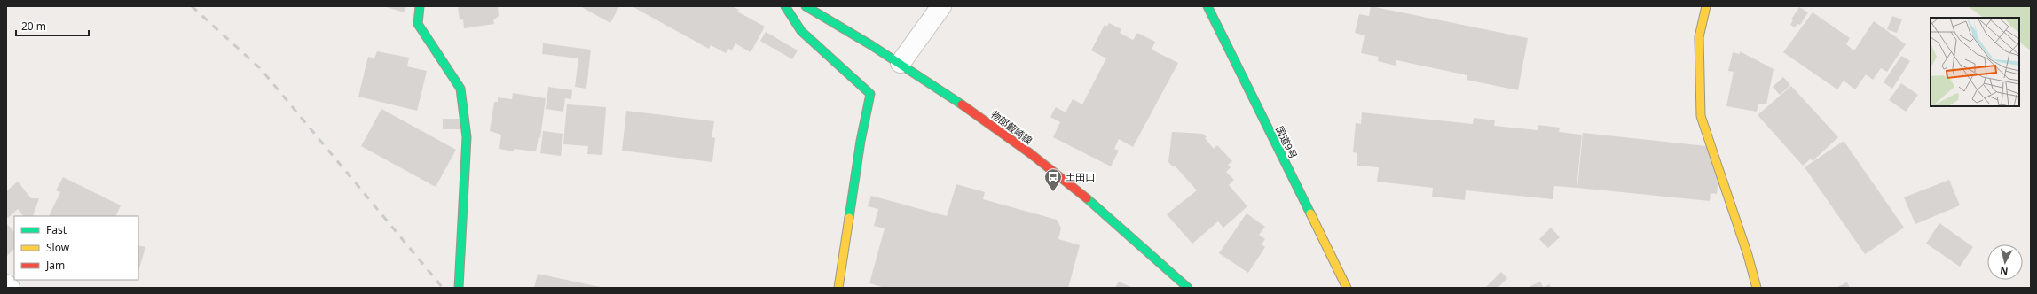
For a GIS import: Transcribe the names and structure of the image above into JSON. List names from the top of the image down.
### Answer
{
  "streets": {
    "main road": ["物部藪崎線", "国道9号"]
  },
  "places": {
    "bus stop": ["土田口"]
  },
  "legend": ["Fast", "Slow", "Jam"],
  "scale_bar": "20 m",
  "north": "bottom"
}
